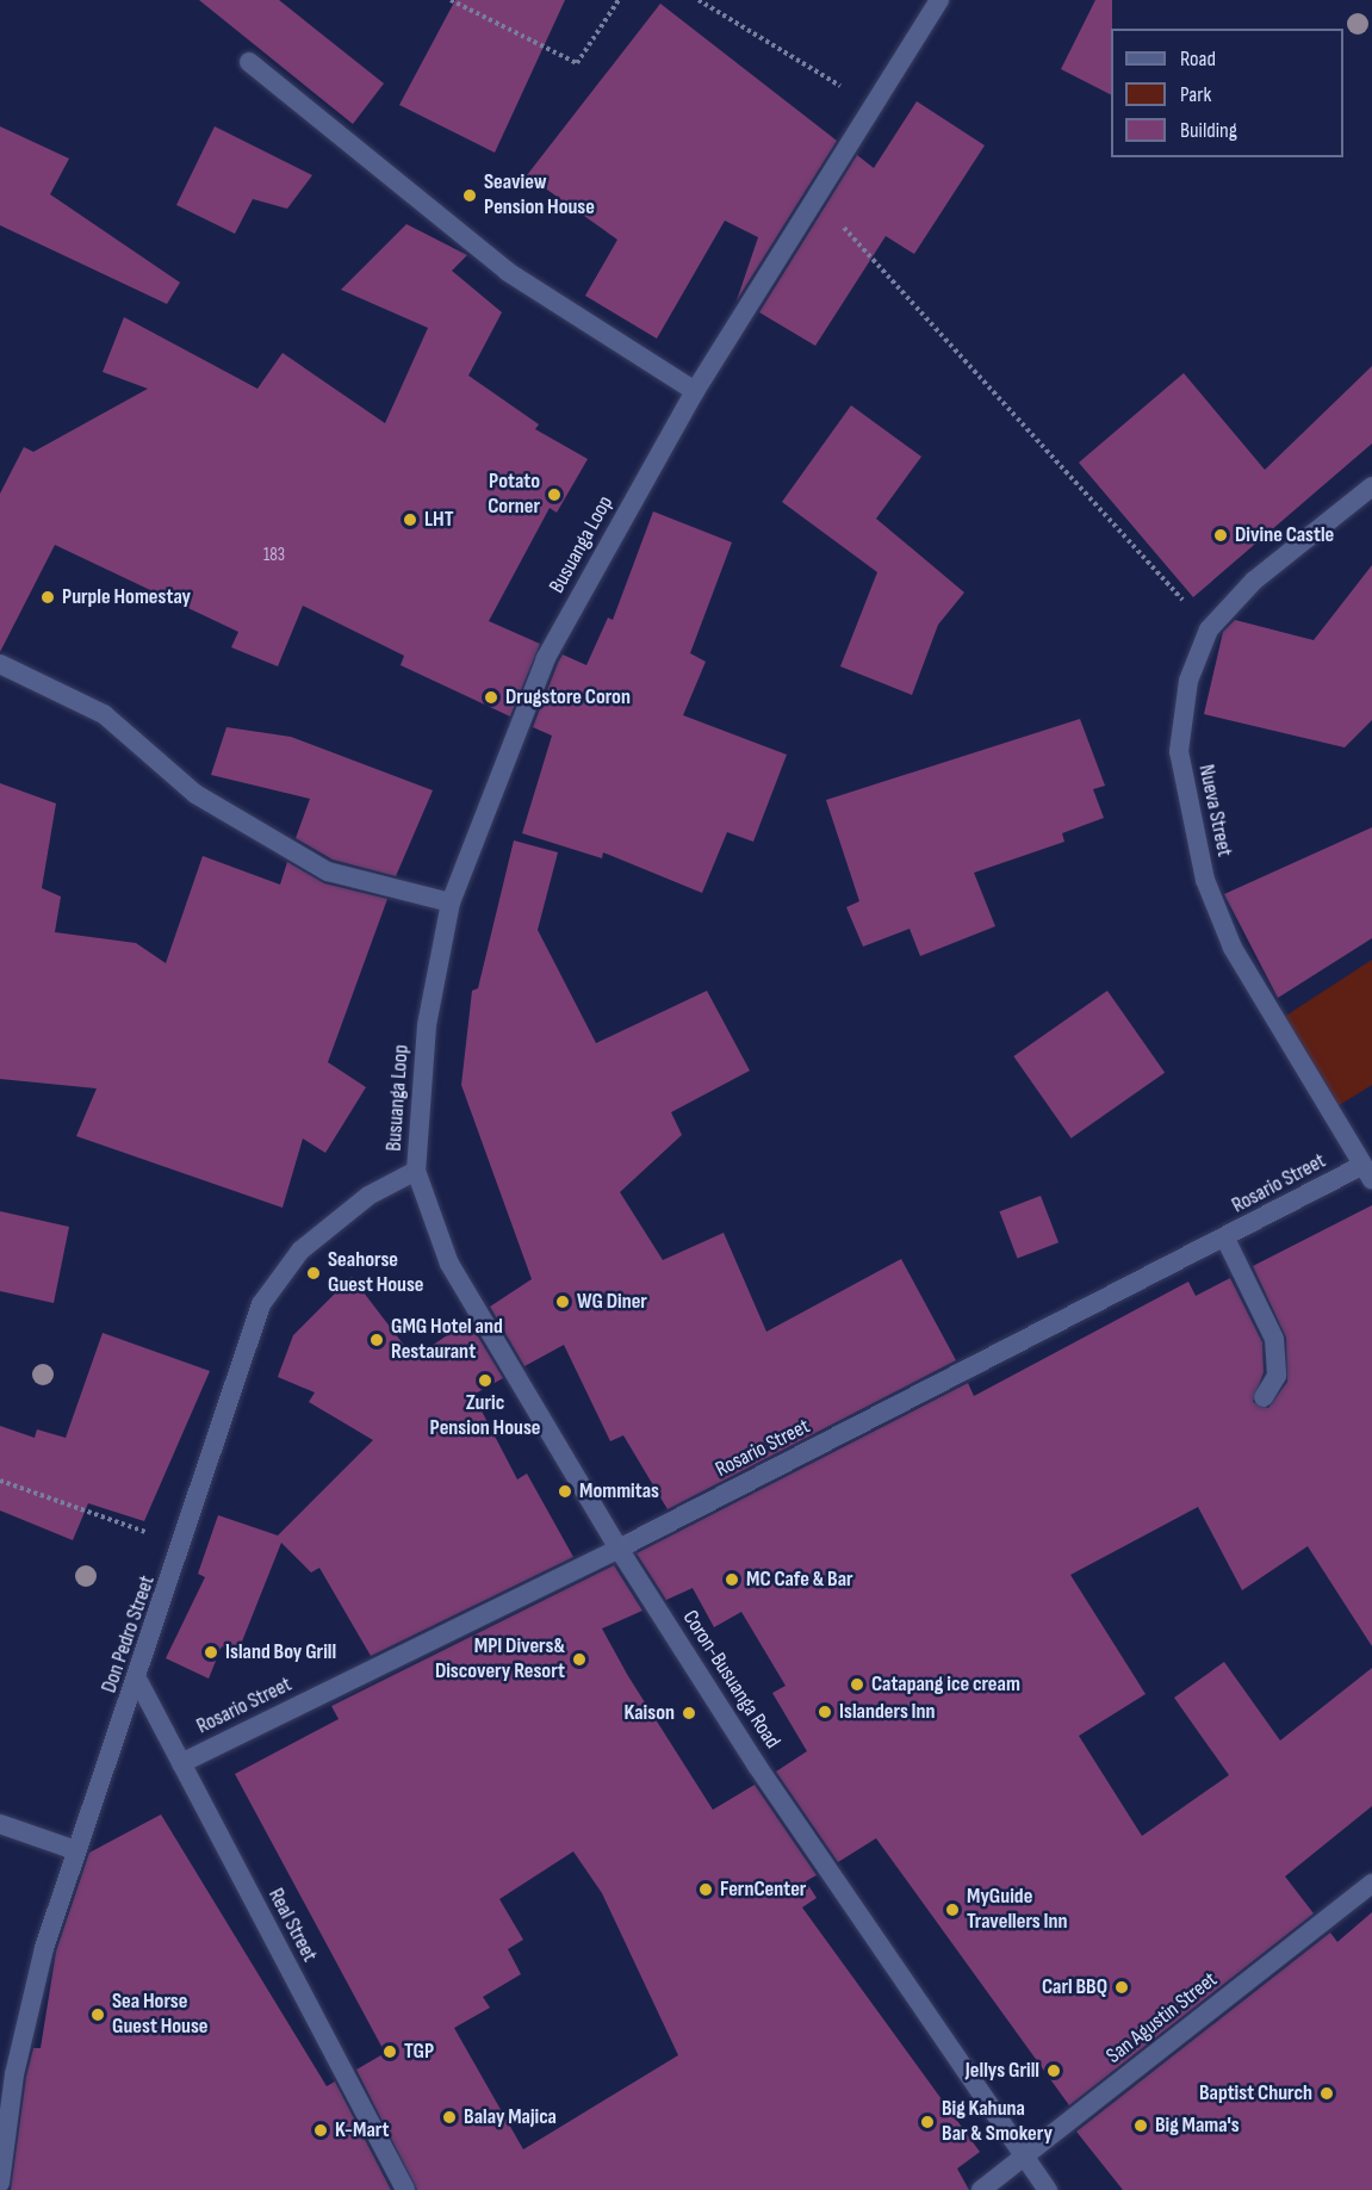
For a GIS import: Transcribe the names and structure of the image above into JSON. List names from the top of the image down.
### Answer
{
  "streets": {
    "street": [
      "Busuanga Loop",
      "Nueva Street",
      "Rosario Street",
      "Don Pedro Street",
      "Coron-Busuanga Road",
      "Real Street",
      "San Agustin Street"
    ]
  },
  "crossings": [
    ["Busuanga Loop", "Don Pedro Street"],
    ["Busuanga Loop", "Coron-Busuanga Road"],
    ["Nueva Street", "Rosario Street"],
    ["Rosario Street", "Coron-Busuanga Road"],
    ["Rosario Street", "Real Street"],
    ["Don Pedro Street", "Coron-Busuanga Road"],
    ["Don Pedro Street", "Real Street"],
    ["Coron-Busuanga Road", "San Agustin Street"]
  ],
  "places": [
    "Seaview Pension House",
    "Potato Corner",
    "LHT",
    "Divine Castle",
    "Purple Homestay",
    "Drugstore Coron",
    "Seahorse Guest House",
    "WG Diner",
    "GMG Hotel and Restaurant",
    "Zuric Pension House",
    "Mommitas",
    "MC Cafe & Bar",
    "Island Boy Grill",
    "MPI Divers& Discovery Resort",
    "Catapang ice cream",
    "Islanders Inn",
    "Kaison",
    "FernCenter",
    "MyGuide Travellers Inn",
    "Carl BBQ",
    "Sea Horse Guest House",
    "TGP",
    "Jellys Grill",
    "Baptist Church",
    "Balay Majica",
    "Big Kahuna Bar & Smokery",
    "Big Mama's",
    "K-Mart"
  ],
  "house_numbers": ["183"],
  "legend": ["Road", "Park", "Building"]
}
